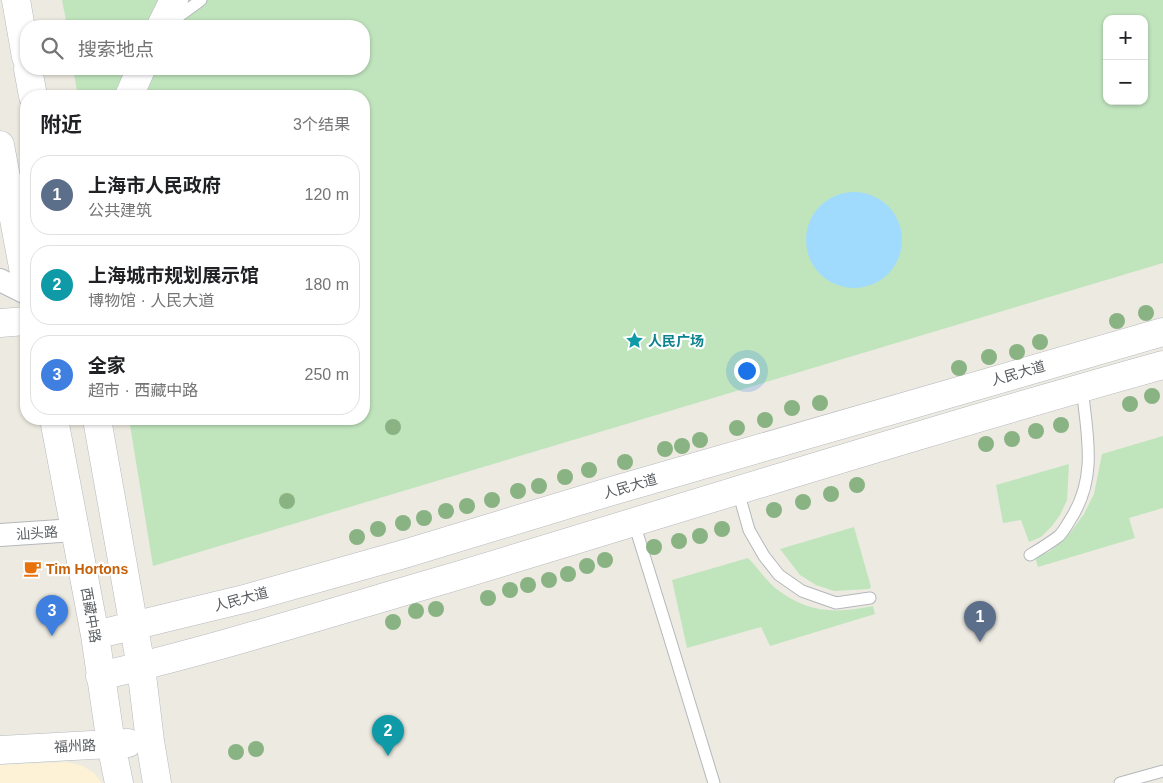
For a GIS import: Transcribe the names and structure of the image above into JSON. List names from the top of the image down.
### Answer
{
  "streets": {
    "street": [
      "人民大道",
      "汕头路",
      "西藏中路",
      "福州路"
    ]
  },
  "crossings": [
    ["人民大道", "西藏中路"],
    ["汕头路", "西藏中路"],
    ["西藏中路", "福州路"]
  ],
  "places": {
    "place": ["人民广场"],
    "cafe": ["Tim Hortons"]
  },
  "page": {
    "map_buttons": ["+", "−"],
    "search": "搜索地点",
    "heading": ["附近", "3个结果"],
    "list": [
      {
        "mark": "1",
        "name": "上海市人民政府",
        "note": "公共建筑",
        "value": "120 m"
      },
      {
        "mark": "2",
        "name": "上海城市规划展示馆",
        "note": "博物馆 · 人民大道",
        "value": "180 m"
      },
      {
        "mark": "3",
        "name": "全家",
        "note": "超市 · 西藏中路",
        "value": "250 m"
      }
    ],
    "pins": ["3", "1", "2"]
  }
}
